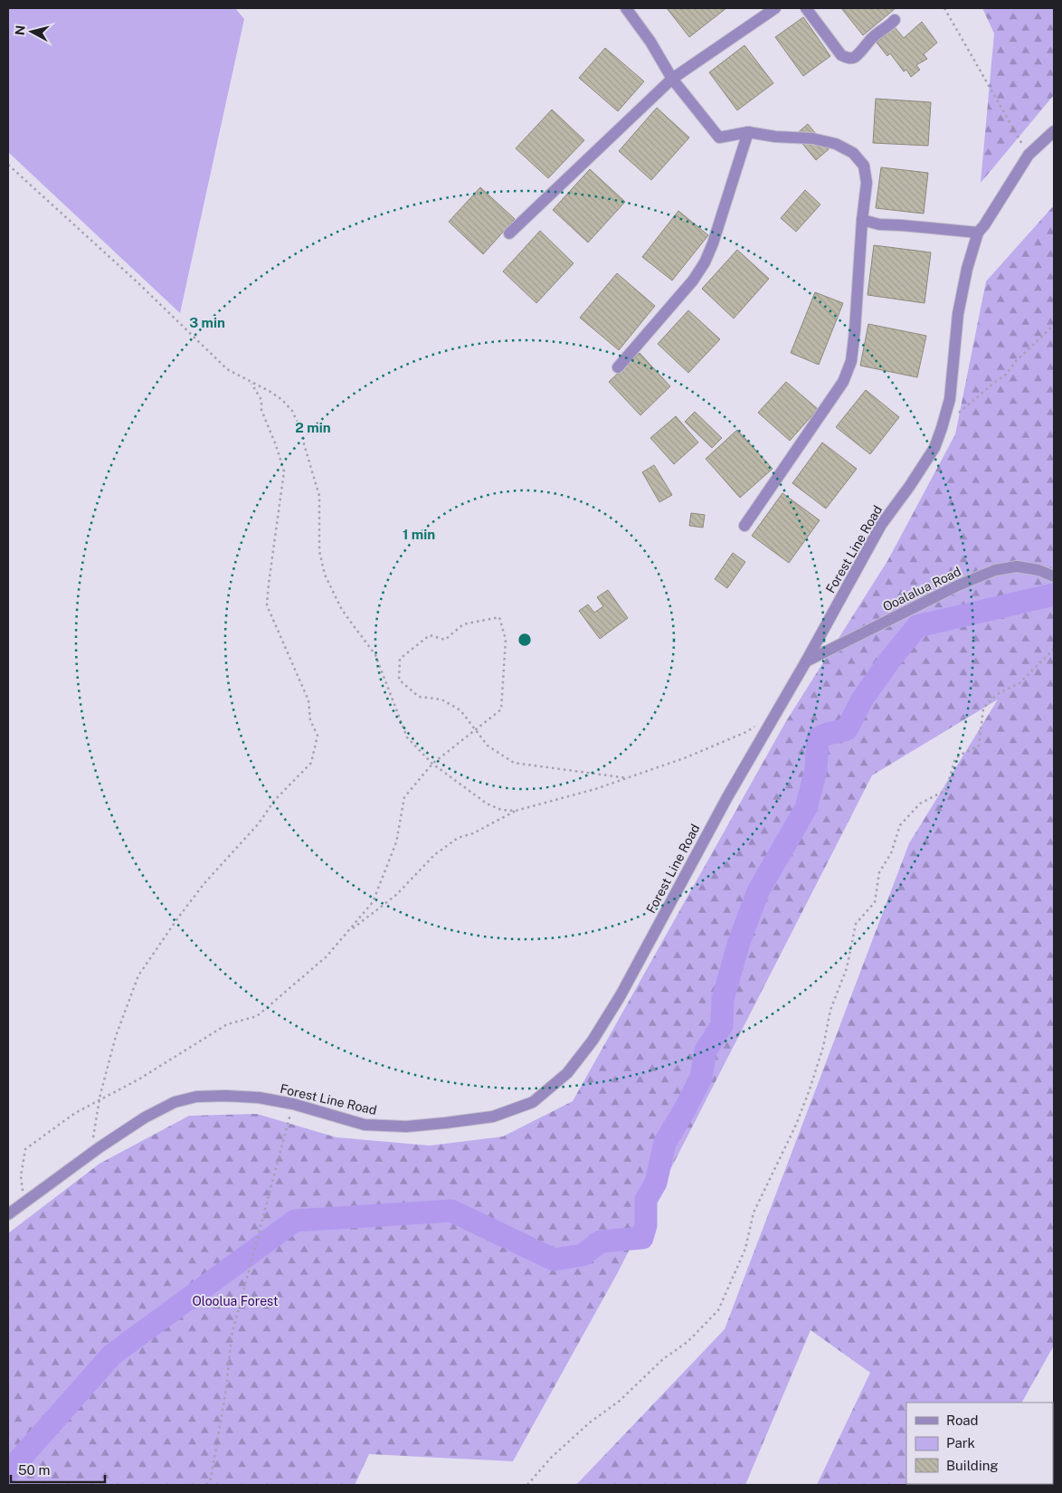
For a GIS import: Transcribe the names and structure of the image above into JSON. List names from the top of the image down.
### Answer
{
  "streets": {
    "street": ["Forest Line Road", "Ooalalua Road"]
  },
  "crossings": [
    ["Forest Line Road", "Ooalalua Road"]
  ],
  "parks": ["Oloolua Forest"],
  "legend": ["Road", "Park", "Building"],
  "scale_bar": "50 m",
  "north": "left",
  "rings": ["3 min", "2 min", "1 min"]
}
